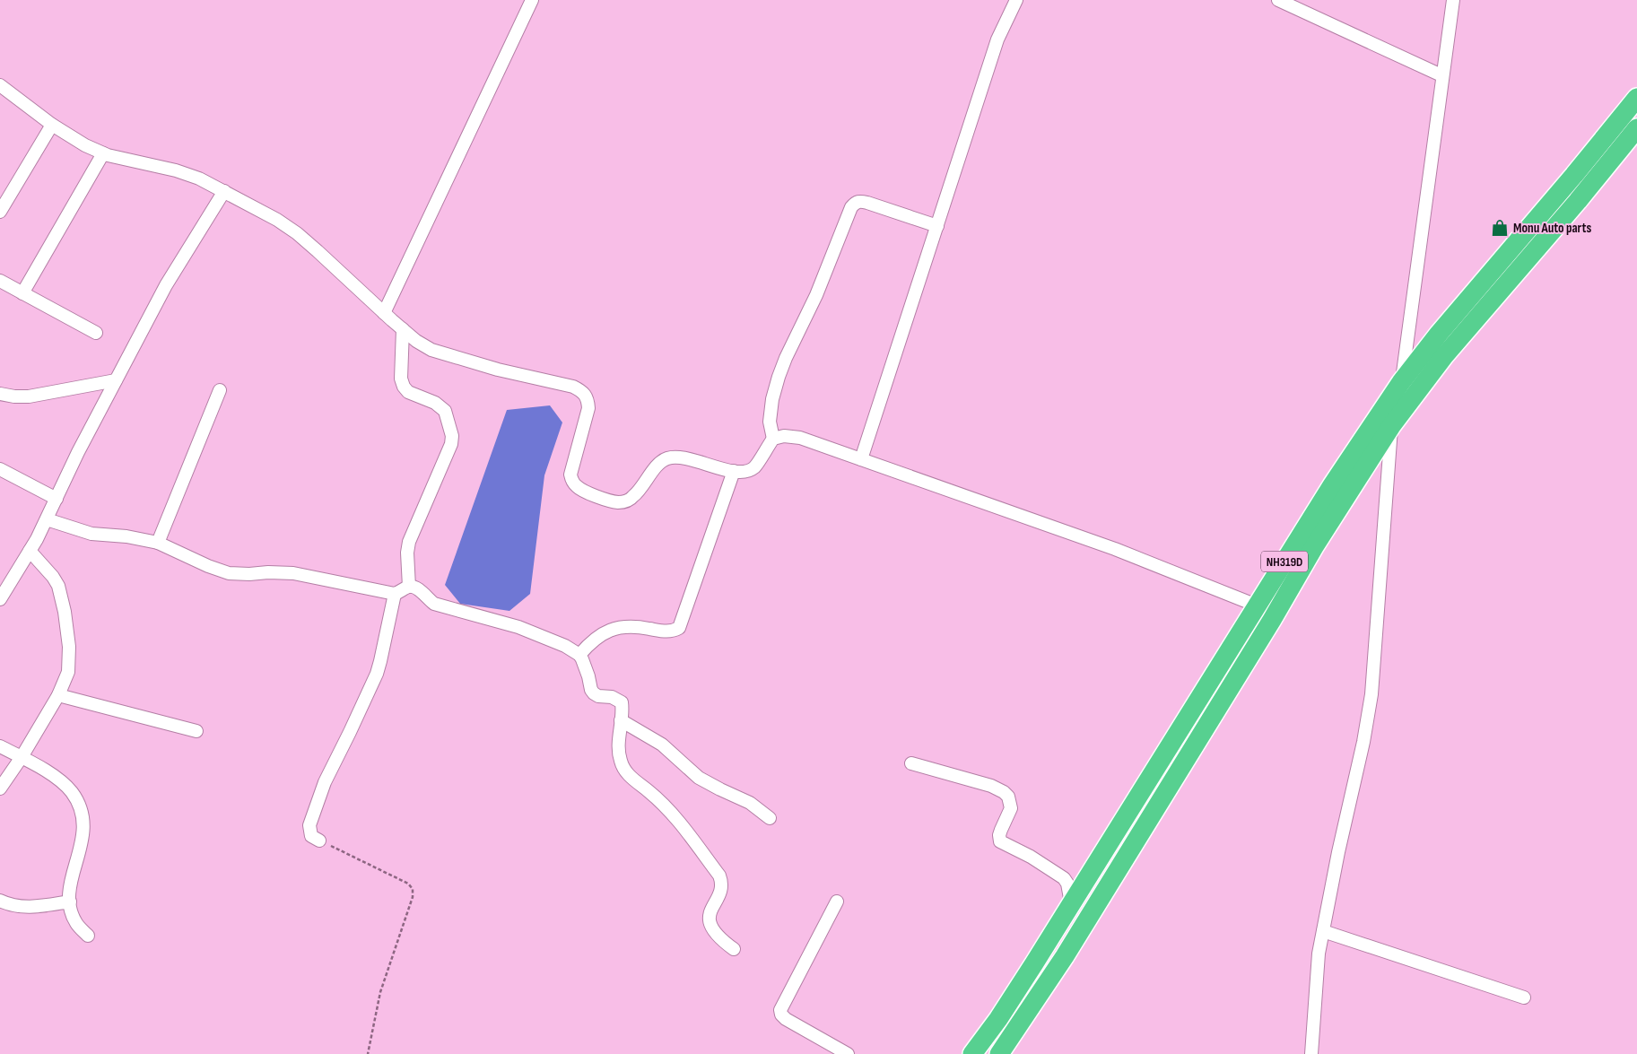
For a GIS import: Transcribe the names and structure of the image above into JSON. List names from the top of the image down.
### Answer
{
  "streets": {
    "highway": ["NH319D"]
  },
  "places": {
    "shop": ["Monu Auto parts"]
  }
}
